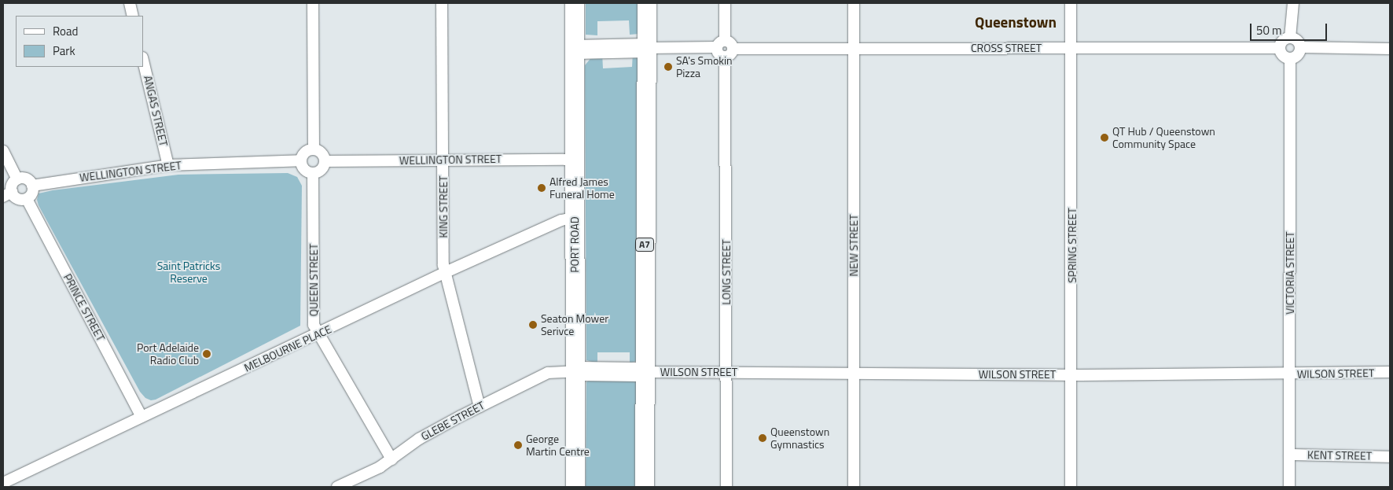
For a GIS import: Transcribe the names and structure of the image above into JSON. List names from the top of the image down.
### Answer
{
  "streets": {
    "highway": ["PORT ROAD", "A7"],
    "street": [
      "CROSS STREET",
      "ANGAS STREET",
      "WELLINGTON STREET",
      "KING STREET",
      "NEW STREET",
      "SPRING STREET",
      "LONG STREET",
      "VICTORIA STREET",
      "QUEEN STREET",
      "PRINCE STREET",
      "MELBOURNE PLACE",
      "WILSON STREET",
      "GLEBE STREET",
      "KENT STREET"
    ]
  },
  "crossings": [
    ["CROSS STREET", "NEW STREET"],
    ["CROSS STREET", "SPRING STREET"],
    ["CROSS STREET", "LONG STREET"],
    ["CROSS STREET", "VICTORIA STREET"],
    ["ANGAS STREET", "WELLINGTON STREET"],
    ["WELLINGTON STREET", "KING STREET"],
    ["WELLINGTON STREET", "PORT ROAD"],
    ["WELLINGTON STREET", "QUEEN STREET"],
    ["WELLINGTON STREET", "PRINCE STREET"],
    ["KING STREET", "MELBOURNE PLACE"],
    ["KING STREET", "GLEBE STREET"],
    ["PORT ROAD", "MELBOURNE PLACE"],
    ["PORT ROAD", "GLEBE STREET"],
    ["A7", "WILSON STREET"],
    ["NEW STREET", "WILSON STREET"],
    ["SPRING STREET", "WILSON STREET"],
    ["LONG STREET", "WILSON STREET"],
    ["VICTORIA STREET", "WILSON STREET"],
    ["VICTORIA STREET", "KENT STREET"],
    ["QUEEN STREET", "MELBOURNE PLACE"],
    ["QUEEN STREET", "GLEBE STREET"],
    ["PRINCE STREET", "MELBOURNE PLACE"]
  ],
  "districts": ["Queenstown"],
  "parks": ["Saint Patricks Reserve"],
  "places": [
    "SA's Smokin Pizza",
    "QT Hub / Queenstown Community Space",
    "Alfred James Funeral Home",
    "Seaton Mower Serivce",
    "Port Adelaide Radio Club",
    "Queenstown Gymnastics",
    "George Martin Centre"
  ],
  "legend": ["Road", "Park"],
  "scale_bar": "50 m"
}
